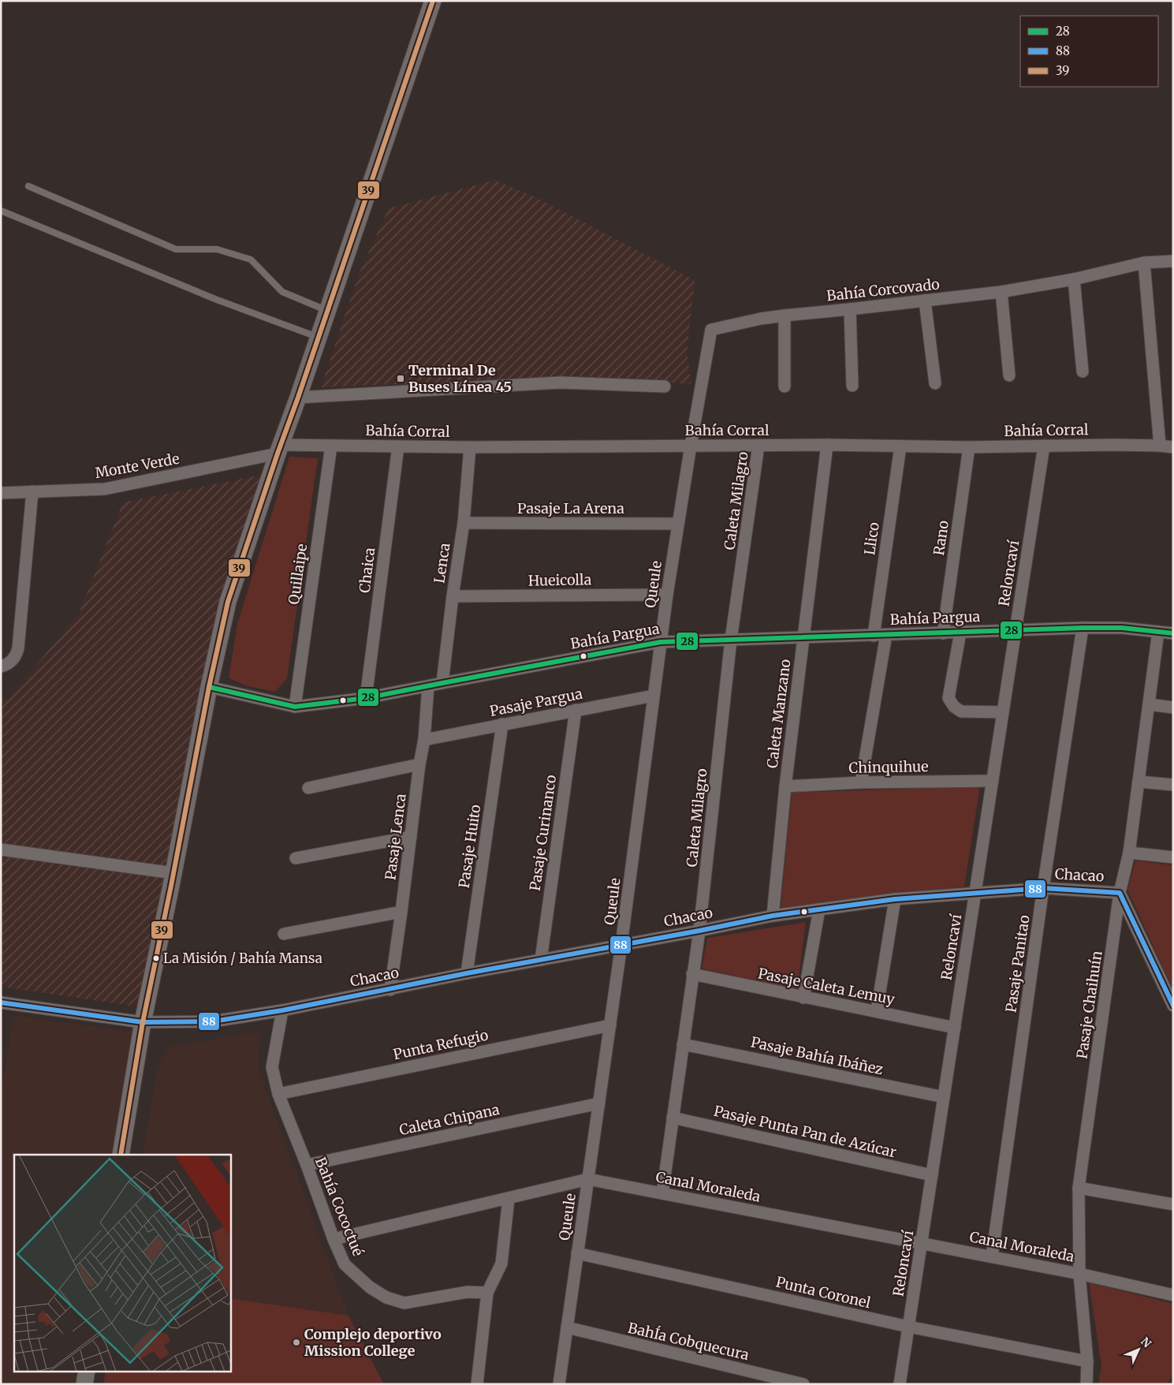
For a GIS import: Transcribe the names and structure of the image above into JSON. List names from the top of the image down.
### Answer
{
  "streets": {
    "street": [
      "Bahía Corcovado",
      "Bahía Corral",
      "Monte Verde",
      "Caleta Milagro",
      "Pasaje La Arena",
      "Rano",
      "Llico",
      "Lenca",
      "Chaica",
      "Reloncaví",
      "Quillaipe",
      "Hueicolla",
      "Queule",
      "Bahía Pargua",
      "Pasaje Pargua",
      "Caleta Manzano",
      "Chinquihue",
      "Pasaje Curinanco",
      "Pasaje Lenca",
      "Pasaje Huito",
      "Chacao",
      "Pasaje Panitao",
      "Pasaje Caleta Lemuy",
      "Pasaje Chaihuín",
      "Punta Refugio",
      "Pasaje Bahía Ibáñez",
      "Caleta Chipana",
      "Pasaje Punta Pan de Azúcar",
      "Canal Moraleda",
      "Bahía Cococtué",
      "Punta Coronel",
      "BahÍa Cobquecura"
    ]
  },
  "crossings": [
    ["Bahía Corcovado", "Bahía Corral"],
    ["Bahía Corcovado", "Queule"],
    ["Bahía Corral", "Monte Verde"],
    ["Bahía Corral", "Caleta Milagro"],
    ["Bahía Corral", "Rano"],
    ["Bahía Corral", "Llico"],
    ["Bahía Corral", "Lenca"],
    ["Bahía Corral", "Chaica"],
    ["Bahía Corral", "Reloncaví"],
    ["Bahía Corral", "Quillaipe"],
    ["Bahía Corral", "Queule"],
    ["Bahía Corral", "Caleta Manzano"],
    ["Caleta Milagro", "Bahía Pargua"],
    ["Caleta Milagro", "Chacao"],
    ["Caleta Milagro", "Pasaje Caleta Lemuy"],
    ["Caleta Milagro", "Pasaje Bahía Ibáñez"],
    ["Caleta Milagro", "Pasaje Punta Pan de Azúcar"],
    ["Caleta Milagro", "Canal Moraleda"],
    ["Pasaje La Arena", "Lenca"],
    ["Pasaje La Arena", "Queule"],
    ["Rano", "Bahía Pargua"],
    ["Llico", "Bahía Pargua"],
    ["Lenca", "Hueicolla"],
    ["Lenca", "Bahía Pargua"],
    ["Chaica", "Bahía Pargua"],
    ["Reloncaví", "Bahía Pargua"],
    ["Reloncaví", "Chinquihue"],
    ["Reloncaví", "Chacao"],
    ["Reloncaví", "Pasaje Caleta Lemuy"],
    ["Reloncaví", "Pasaje Bahía Ibáñez"],
    ["Reloncaví", "Pasaje Punta Pan de Azúcar"],
    ["Reloncaví", "Canal Moraleda"],
    ["Reloncaví", "Punta Coronel"],
    ["Quillaipe", "Bahía Pargua"],
    ["Hueicolla", "Queule"],
    ["Queule", "Bahía Pargua"],
    ["Queule", "Pasaje Pargua"],
    ["Queule", "Chacao"],
    ["Queule", "Punta Refugio"],
    ["Queule", "Caleta Chipana"],
    ["Queule", "Canal Moraleda"],
    ["Queule", "Punta Coronel"],
    ["Queule", "BahÍa Cobquecura"],
    ["Bahía Pargua", "Caleta Manzano"],
    ["Bahía Pargua", "Pasaje Lenca"],
    ["Bahía Pargua", "Pasaje Panitao"],
    ["Bahía Pargua", "Pasaje Chaihuín"],
    ["Pasaje Pargua", "Pasaje Curinanco"],
    ["Pasaje Pargua", "Pasaje Lenca"],
    ["Pasaje Pargua", "Pasaje Huito"],
    ["Caleta Manzano", "Chinquihue"],
    ["Caleta Manzano", "Chacao"],
    ["Pasaje Curinanco", "Chacao"],
    ["Pasaje Lenca", "Chacao"],
    ["Pasaje Huito", "Chacao"],
    ["Chacao", "Pasaje Panitao"],
    ["Chacao", "Pasaje Chaihuín"],
    ["Chacao", "Bahía Cococtué"],
    ["Pasaje Panitao", "Canal Moraleda"],
    ["Pasaje Chaihuín", "Canal Moraleda"],
    ["Pasaje Chaihuín", "Punta Coronel"],
    ["Punta Refugio", "Bahía Cococtué"],
    ["Caleta Chipana", "Bahía Cococtué"],
    ["Canal Moraleda", "Bahía Cococtué"]
  ],
  "places": {
    "transit": ["Terminal De Buses Línea 45"],
    "other": ["La Misión / Bahía Mansa", "Complejo deportivo Mission College"]
  },
  "lines": ["transit line 39", "transit line 28", "transit line 88"],
  "legend": ["28", "88", "39"],
  "north": "top right"
}
